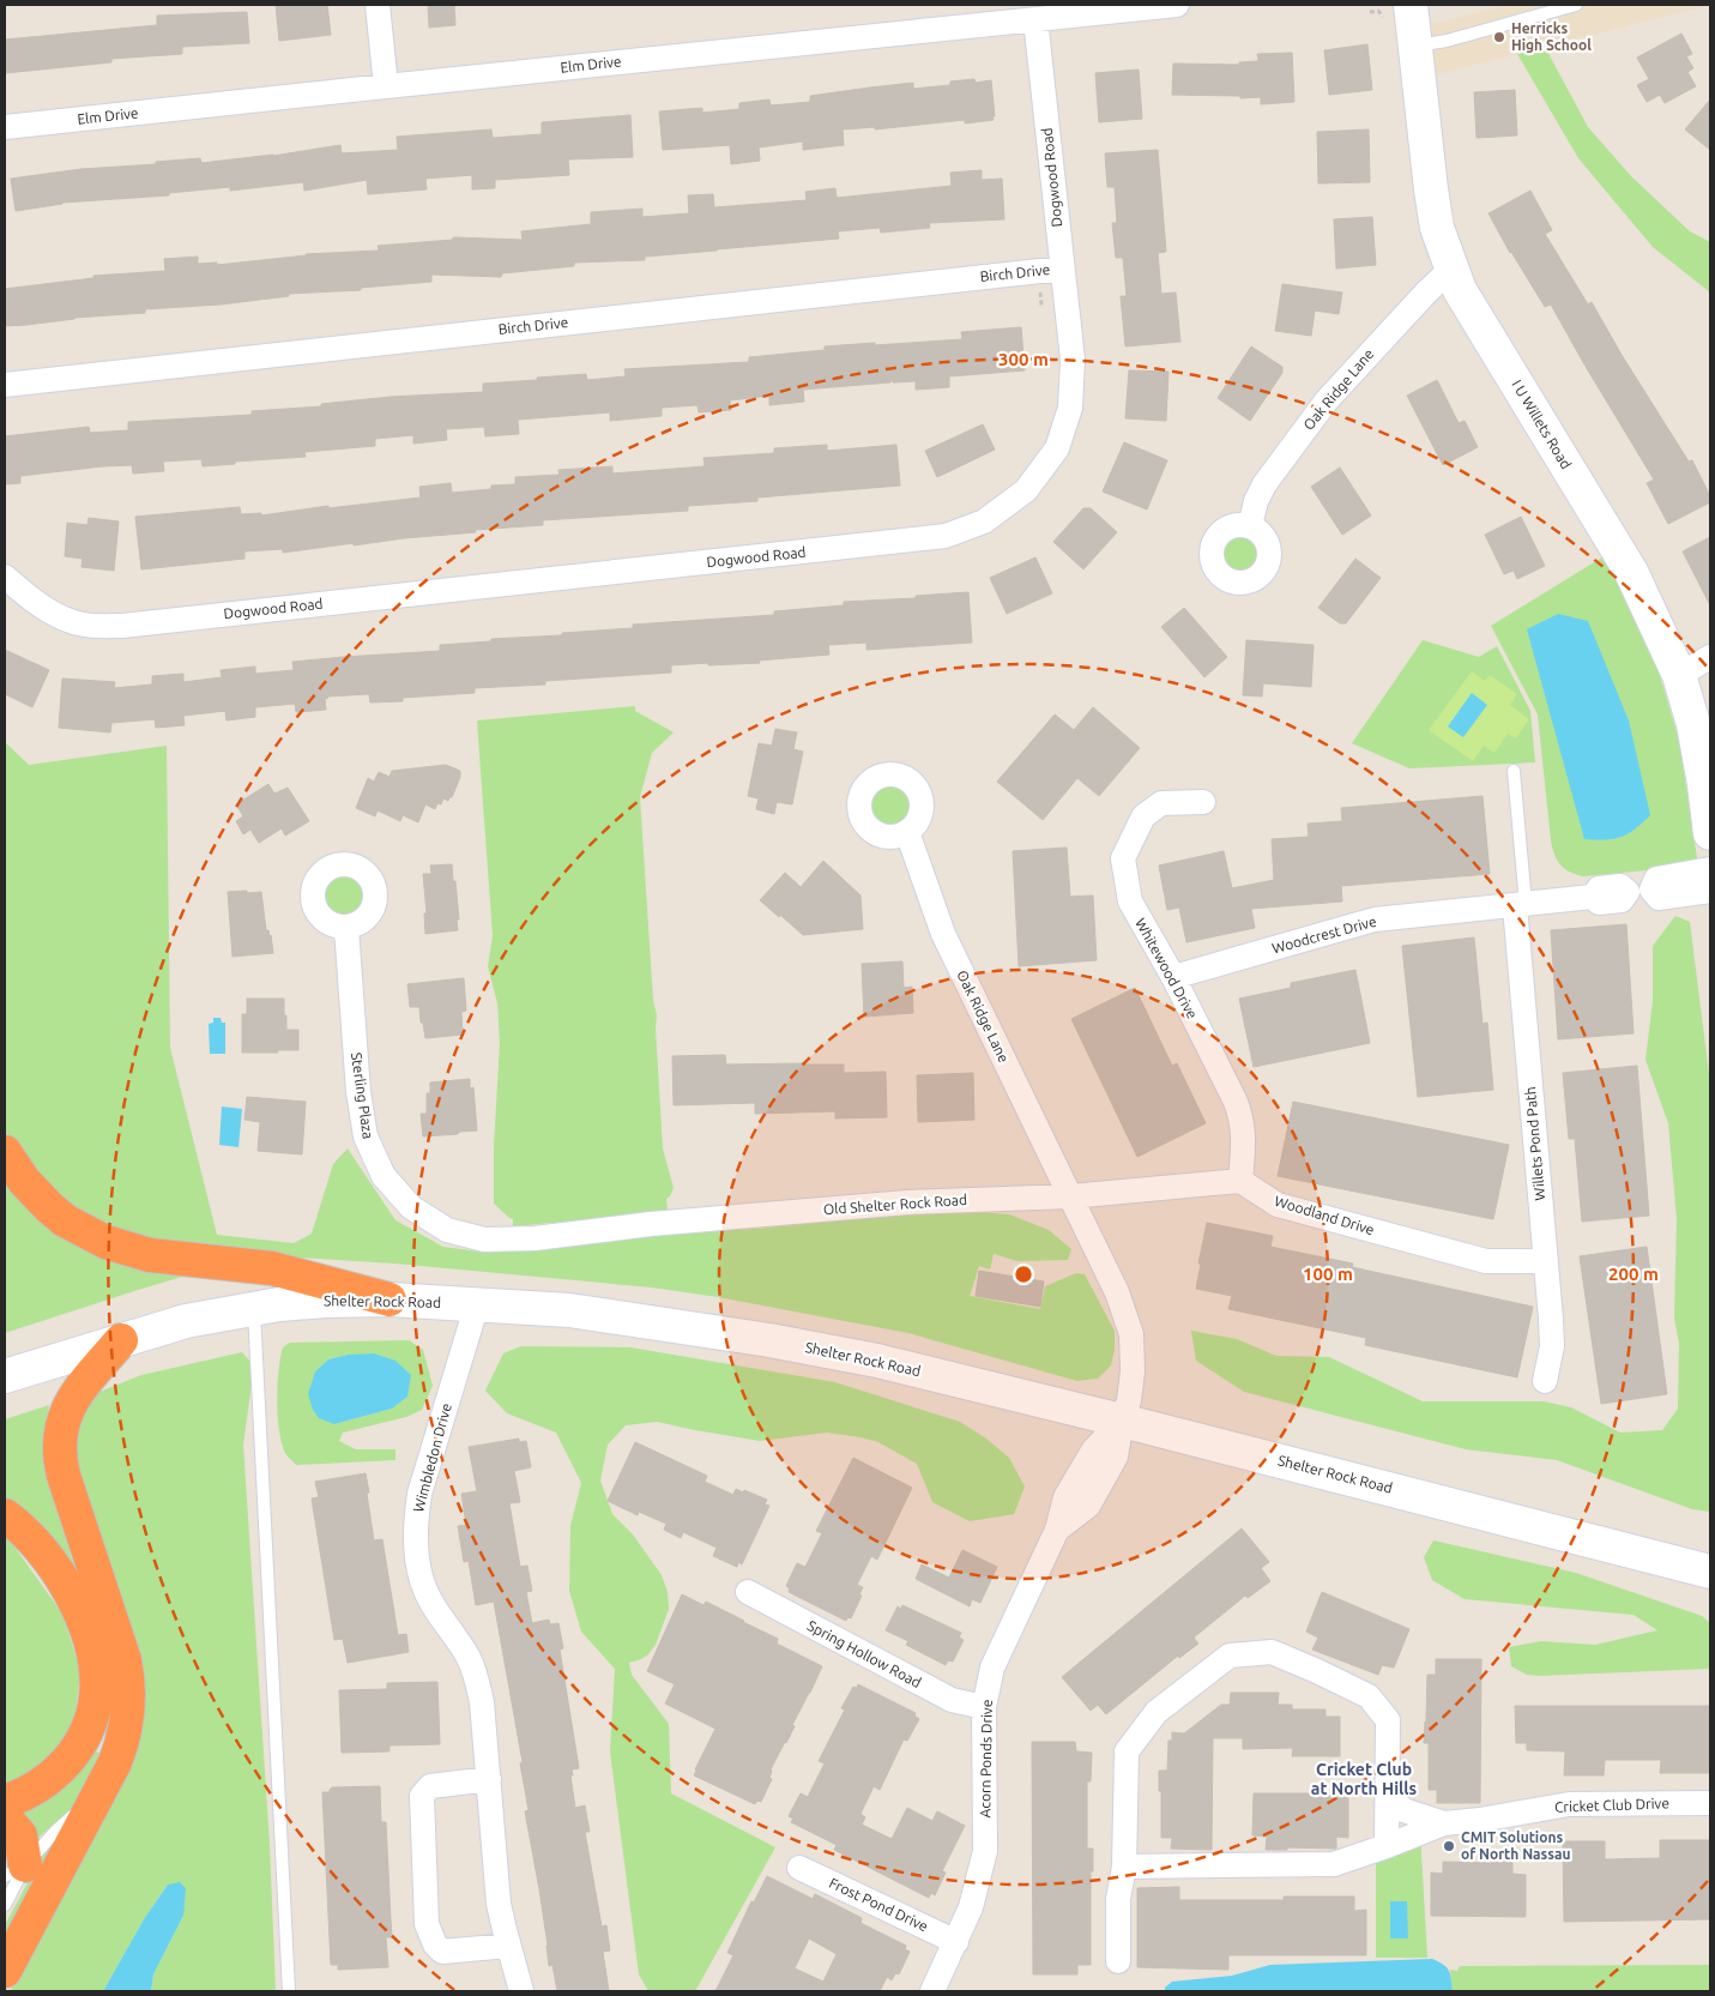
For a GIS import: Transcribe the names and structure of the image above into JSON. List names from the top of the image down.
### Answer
{
  "streets": {
    "main road": ["I U Willets Road", "Shelter Rock Road"],
    "street": [
      "Elm Drive",
      "Dogwood Road",
      "Birch Drive",
      "Oak Ridge Lane",
      "Woodcrest Drive",
      "Whitewood Drive",
      "Sterling Plaza",
      "Willets Pond Path",
      "Old Shelter Rock Road",
      "Woodland Drive",
      "Wimbledon Drive",
      "Spring Hollow Road",
      "Acorn Ponds Drive",
      "Cricket Club Drive",
      "Frost Pond Drive"
    ]
  },
  "crossings": [
    ["Elm Drive", "Dogwood Road"],
    ["Dogwood Road", "Birch Drive"],
    ["Oak Ridge Lane", "I U Willets Road"],
    ["Oak Ridge Lane", "Old Shelter Rock Road"],
    ["Woodcrest Drive", "Whitewood Drive"],
    ["Woodcrest Drive", "Willets Pond Path"],
    ["Whitewood Drive", "Woodland Drive"],
    ["Sterling Plaza", "Old Shelter Rock Road"],
    ["Willets Pond Path", "Woodland Drive"],
    ["Shelter Rock Road", "Wimbledon Drive"],
    ["Shelter Rock Road", "Acorn Ponds Drive"],
    ["Spring Hollow Road", "Acorn Ponds Drive"],
    ["Acorn Ponds Drive", "Frost Pond Drive"]
  ],
  "districts": ["Cricket Club at North Hills"],
  "places": ["Herricks High School", "CMIT Solutions of North Nassau"],
  "rings": ["300 m", "100 m", "200 m"]
}
